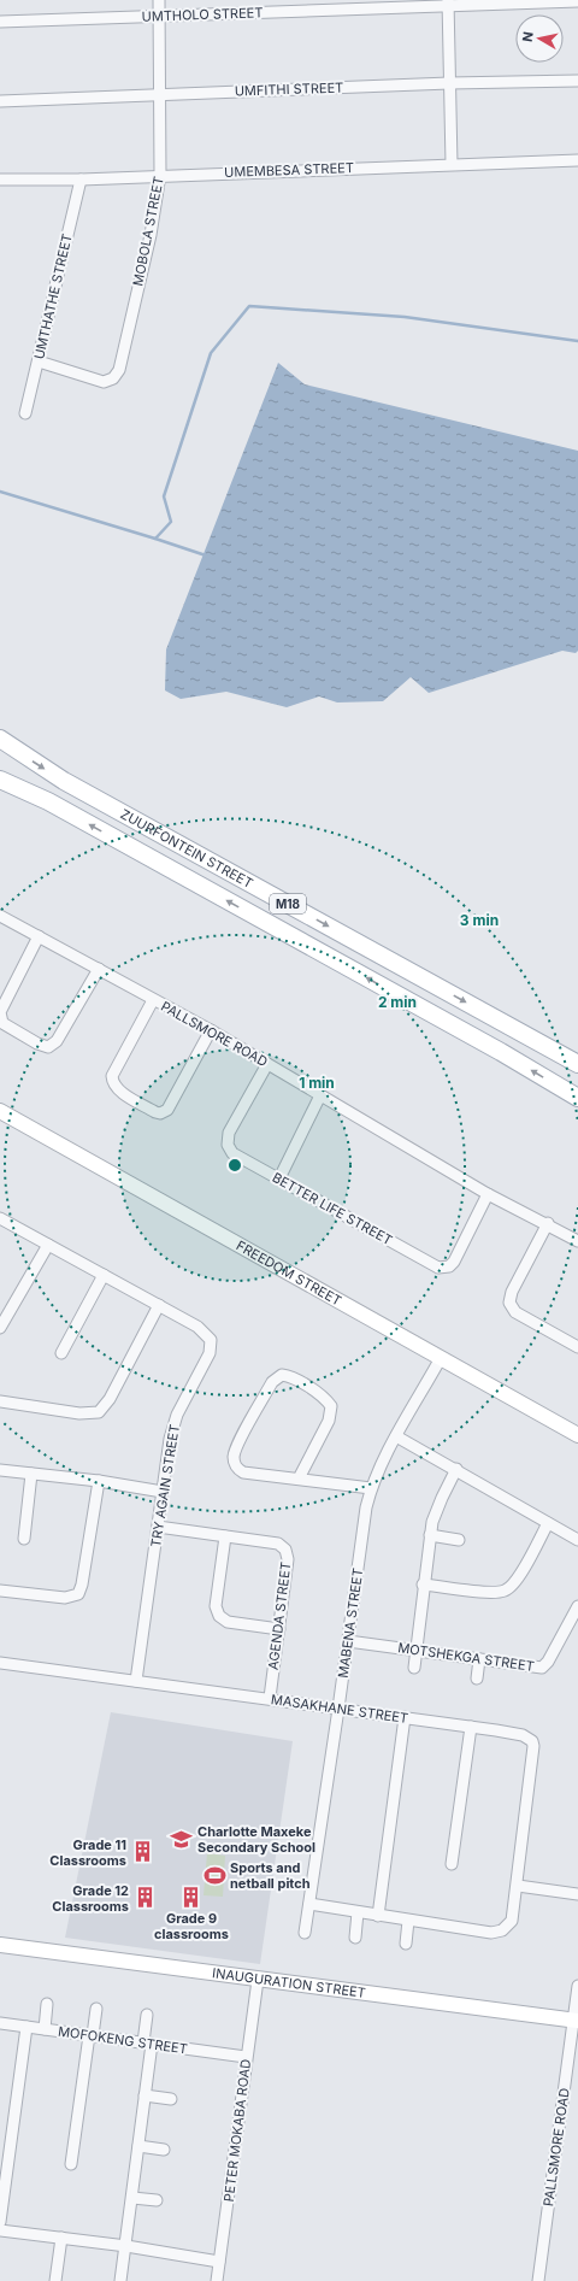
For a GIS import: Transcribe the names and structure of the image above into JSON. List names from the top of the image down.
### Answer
{
  "streets": {
    "main road": ["ZUURFONTEIN STREET", "M18"],
    "street": [
      "UMTHOLO STREET",
      "UMFITHI STREET",
      "UMEMBESA STREET",
      "MOBOLA STREET",
      "UMTHATHE STREET",
      "PALLSMORE ROAD",
      "BETTER LIFE STREET",
      "FREEDOM STREET",
      "TRY AGAIN STREET",
      "AGENDA STREET",
      "MABENA STREET",
      "MOTSHEKGA STREET",
      "MASAKHANE STREET",
      "INAUGURATION STREET",
      "MOFOKENG STREET",
      "PETER MOKABA ROAD"
    ]
  },
  "crossings": [
    ["UMTHOLO STREET", "MOBOLA STREET"],
    ["UMFITHI STREET", "MOBOLA STREET"],
    ["UMEMBESA STREET", "MOBOLA STREET"],
    ["UMEMBESA STREET", "UMTHATHE STREET"],
    ["MOBOLA STREET", "UMTHATHE STREET"],
    ["PALLSMORE ROAD", "BETTER LIFE STREET"],
    ["PALLSMORE ROAD", "INAUGURATION STREET"],
    ["FREEDOM STREET", "MABENA STREET"],
    ["TRY AGAIN STREET", "AGENDA STREET"],
    ["TRY AGAIN STREET", "MASAKHANE STREET"],
    ["AGENDA STREET", "MASAKHANE STREET"],
    ["MABENA STREET", "MOTSHEKGA STREET"],
    ["MABENA STREET", "MASAKHANE STREET"],
    ["INAUGURATION STREET", "PETER MOKABA ROAD"],
    ["MOFOKENG STREET", "PETER MOKABA ROAD"]
  ],
  "places": {
    "school or university": ["Charlotte Maxeke Secondary School"],
    "building": ["Grade 11 Classrooms", "Grade 9 classrooms", "Grade 12 Classrooms"],
    "sports": ["Sports and netball pitch"]
  },
  "north": "left",
  "rings": ["3 min", "2 min", "1 min"]
}
